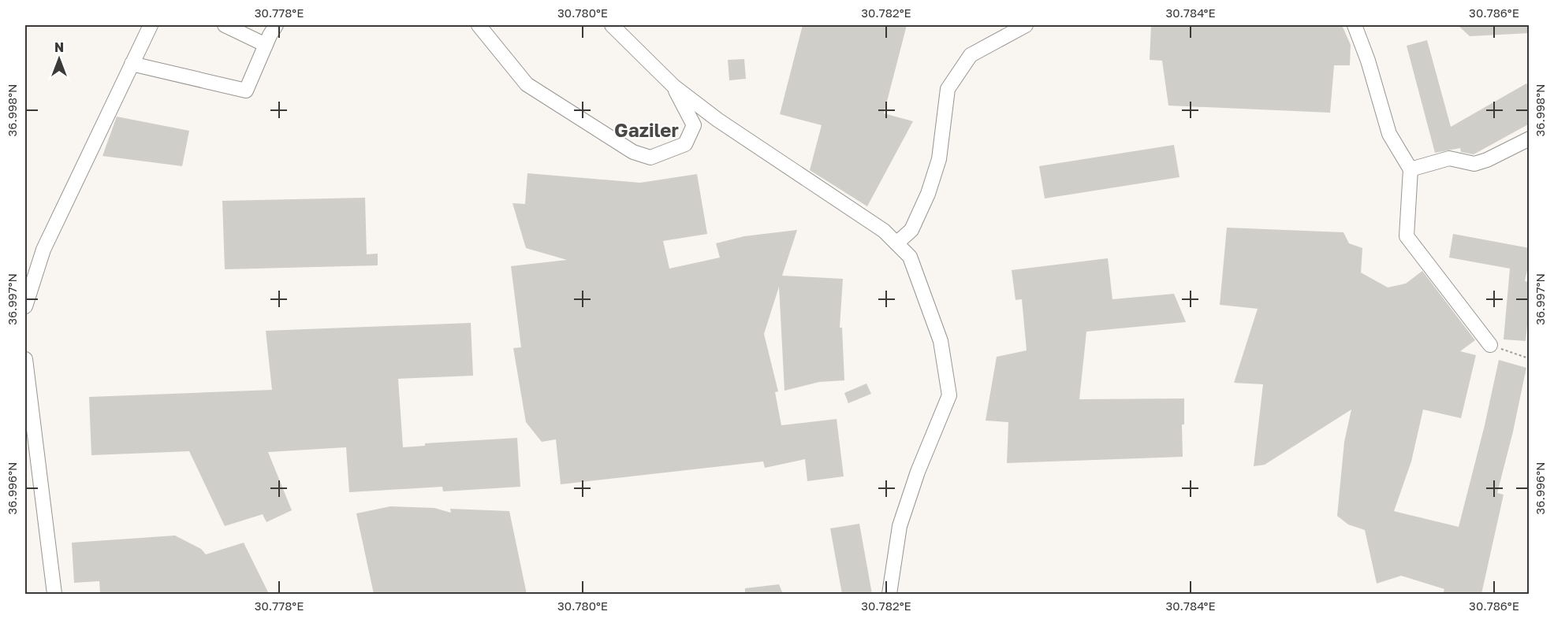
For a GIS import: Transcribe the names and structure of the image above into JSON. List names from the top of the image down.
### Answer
{
  "districts": ["Gaziler"],
  "north": "top",
  "coordinates": [
    "30.778°E",
    "30.780°E",
    "30.782°E",
    "30.784°E",
    "30.786°E",
    "36.998°N",
    "36.997°N",
    "36.996°N"
  ]
}
